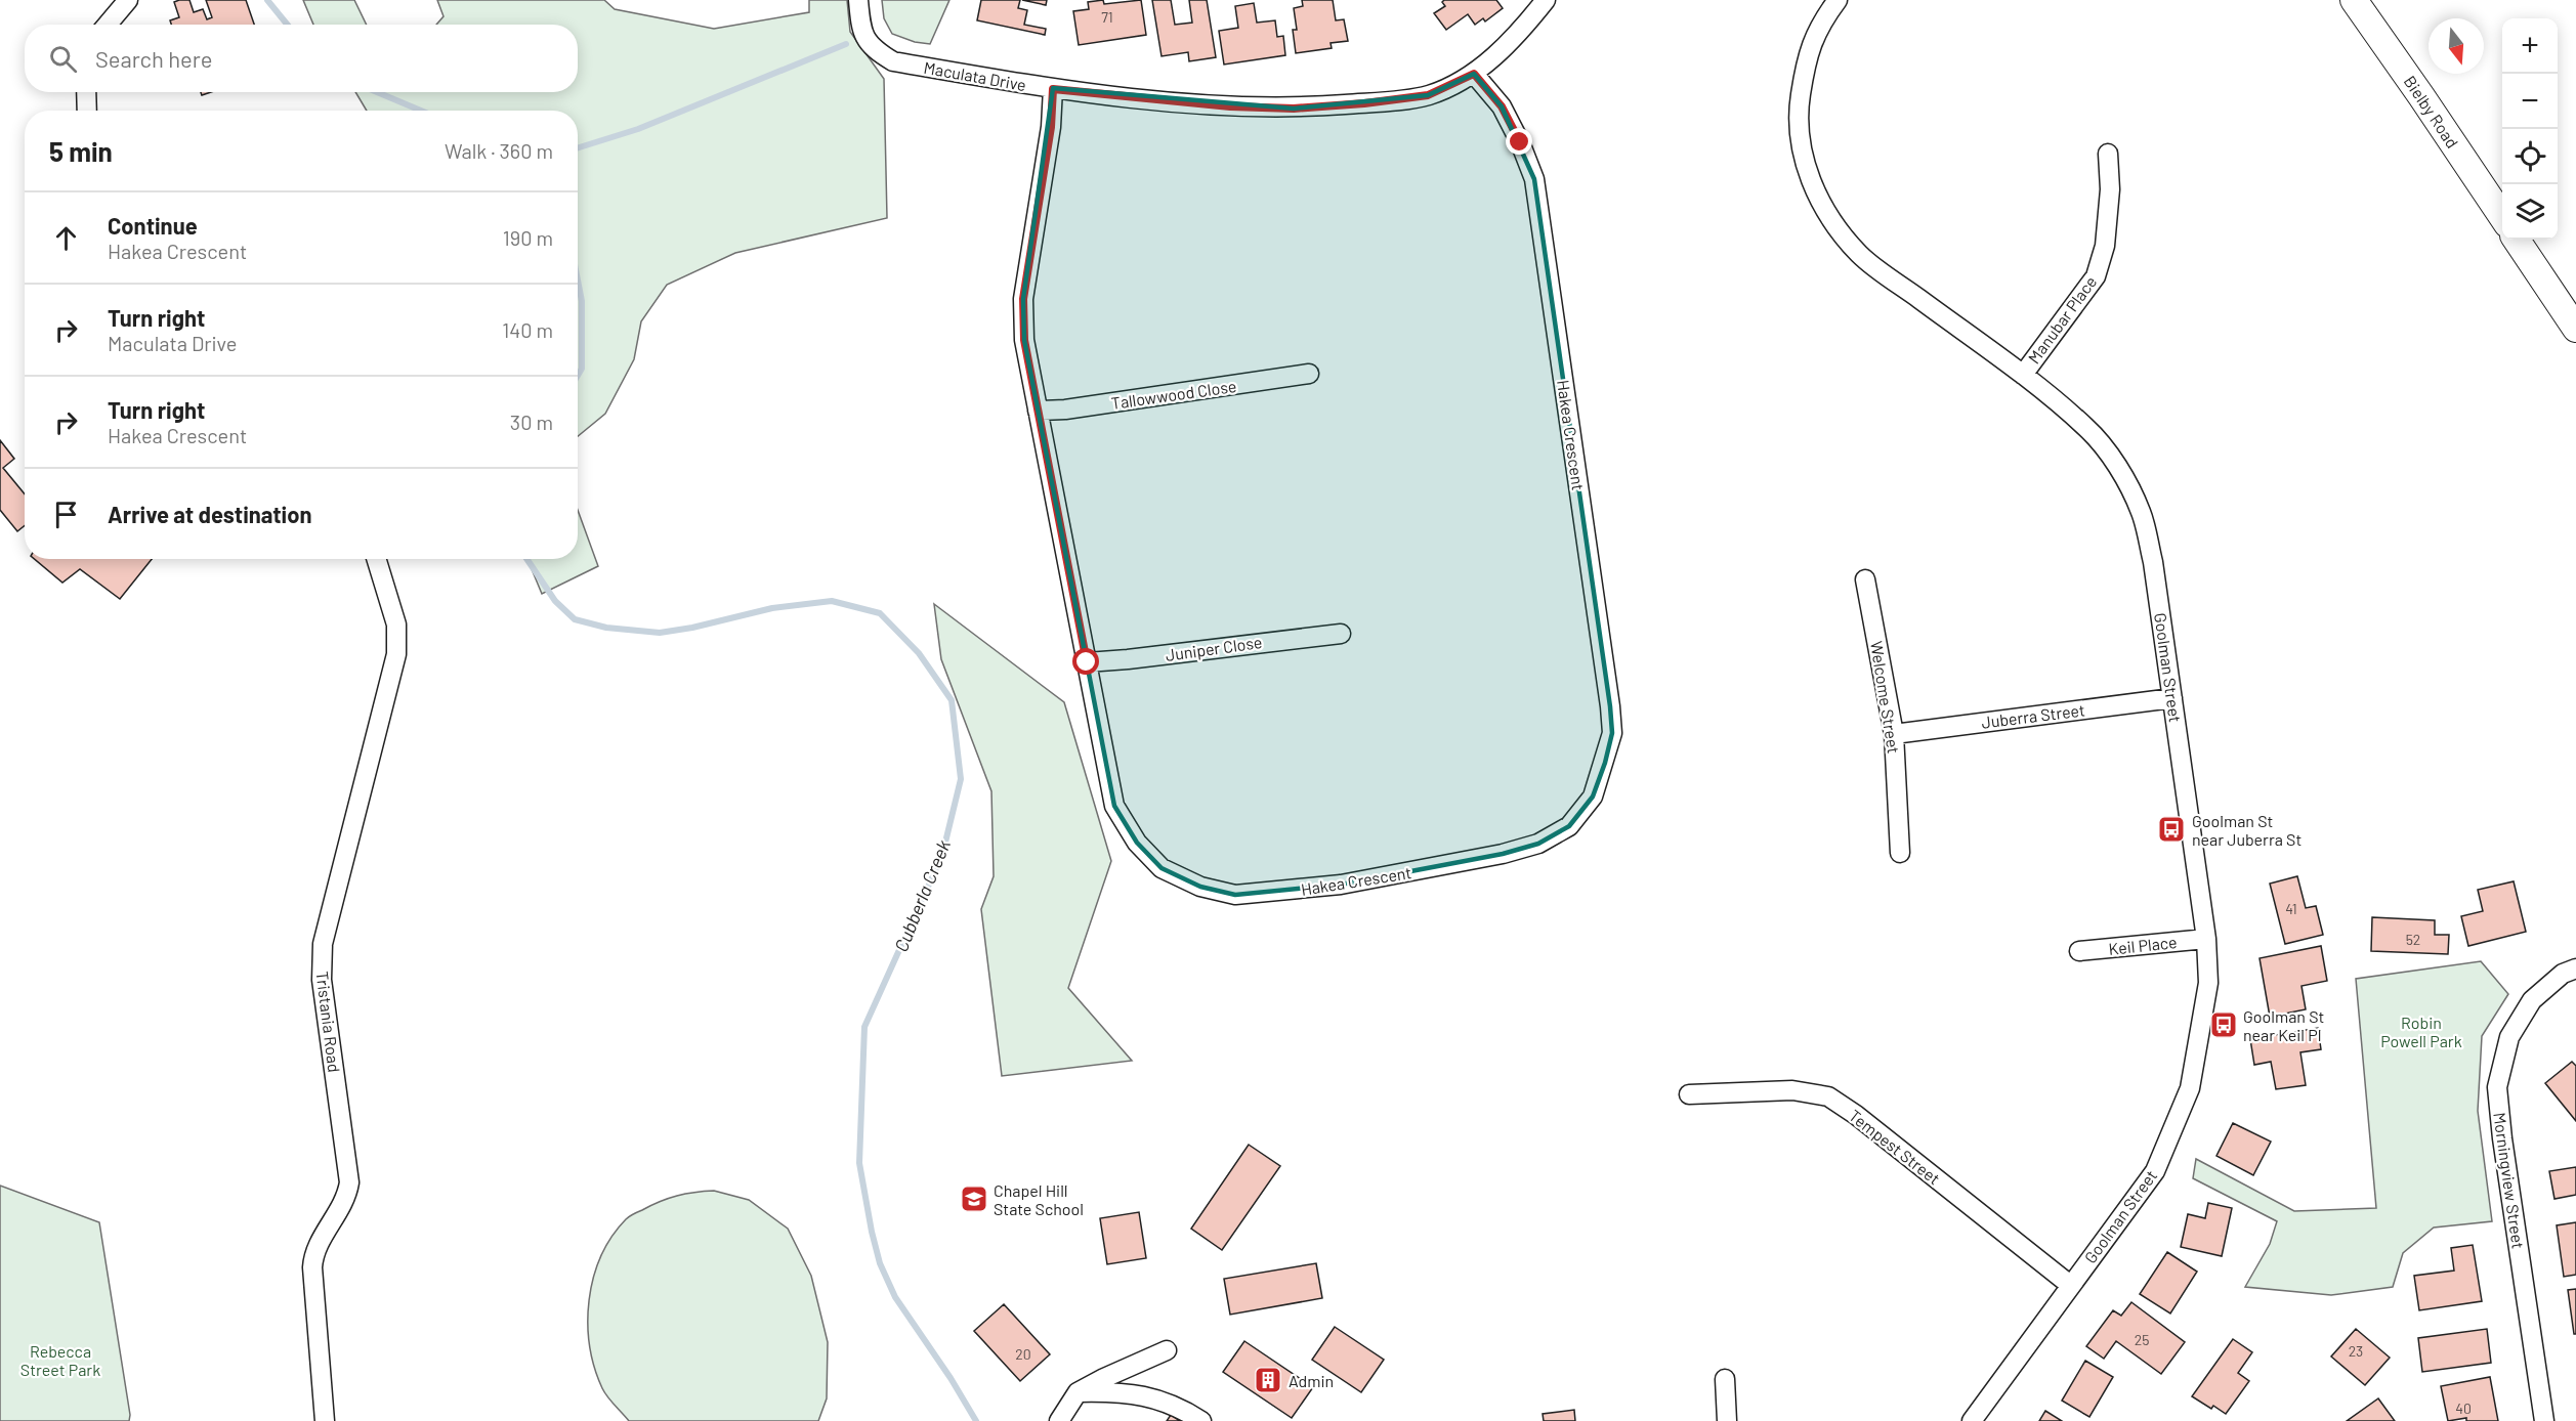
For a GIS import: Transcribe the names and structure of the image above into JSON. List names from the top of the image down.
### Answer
{
  "streets": {
    "street": [
      "Maculata Drive",
      "Bielby Road",
      "Manubar Place",
      "Tallowwood Close",
      "Hakea Crescent",
      "Juniper Close",
      "Goolman Street",
      "Welcome Street",
      "Juberra Street",
      "Keil Place",
      "Tristania Road",
      "Tempest Street",
      "Morningview Street"
    ]
  },
  "crossings": [
    ["Maculata Drive", "Hakea Crescent"],
    ["Manubar Place", "Goolman Street"],
    ["Tallowwood Close", "Hakea Crescent"],
    ["Hakea Crescent", "Juniper Close"],
    ["Goolman Street", "Juberra Street"],
    ["Goolman Street", "Keil Place"],
    ["Goolman Street", "Tempest Street"],
    ["Welcome Street", "Juberra Street"]
  ],
  "water": ["Cubberla Creek"],
  "parks": ["Robin Powell Park", "Rebecca Street Park"],
  "places": {
    "bus stop": ["Goolman St near Juberra St", "Goolman St near Keil Pl"],
    "school or university": ["Chapel Hill State School"],
    "building": ["Admin"]
  },
  "house_numbers": [
    "71",
    "41",
    "52",
    "25",
    "23",
    "20",
    "40"
  ],
  "north": "bottom",
  "page": {
    "map_buttons": ["+", "−"],
    "search": "Search here",
    "heading": ["5 min", "Walk · 360 m"],
    "list": [
      ["Continue", "Hakea Crescent", "190 m"],
      ["Turn right", "Maculata Drive", "140 m"],
      ["Turn right", "Hakea Crescent", "30 m"],
      "Arrive at destination"
    ]
  }
}
